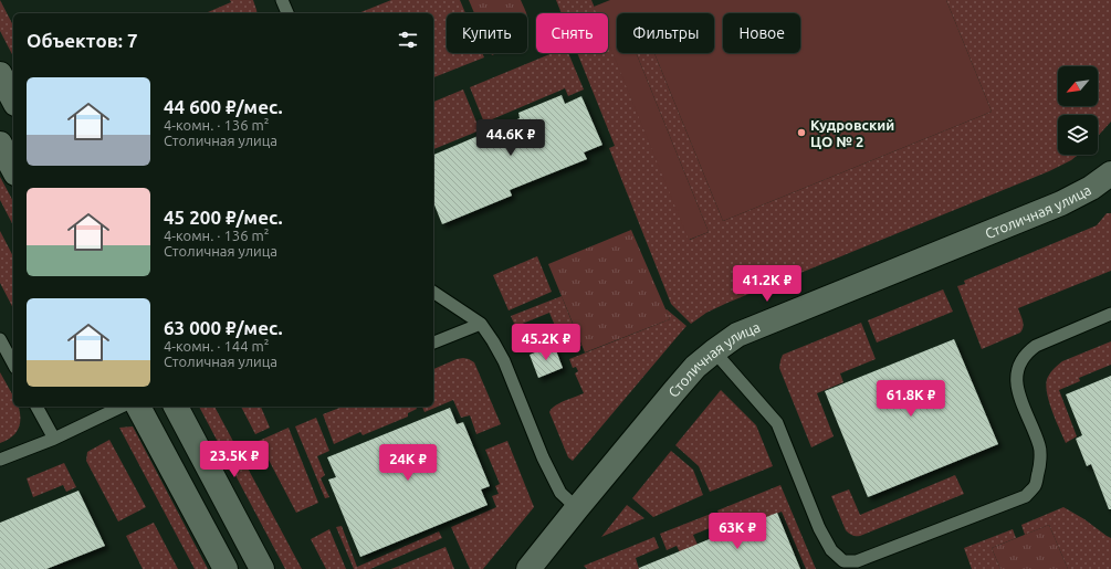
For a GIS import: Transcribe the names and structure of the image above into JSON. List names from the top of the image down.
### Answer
{
  "streets": {
    "street": ["Столичная улица"]
  },
  "places": ["Кудровский ЦО № 2"],
  "north": "bottom left",
  "page": {
    "chip": [
      "Купить",
      "Снять",
      "Фильтры",
      "Новое"
    ],
    "heading": "Объектов: 7",
    "list": [
      {
        "name": "44 600 ₽/мес.",
        "note": "4-комн. · 136 m² · Столичная улица"
      },
      {
        "name": "45 200 ₽/мес.",
        "note": "4-комн. · 136 m² · Столичная улица"
      },
      {
        "name": "63 000 ₽/мес.",
        "note": "4-комн. · 144 m² · Столичная улица"
      }
    ],
    "price": [
      "44.6K ₽",
      "41.2K ₽",
      "45.2K ₽",
      "61.8K ₽",
      "23.5K ₽",
      "24K ₽",
      "63K ₽"
    ]
  }
}
